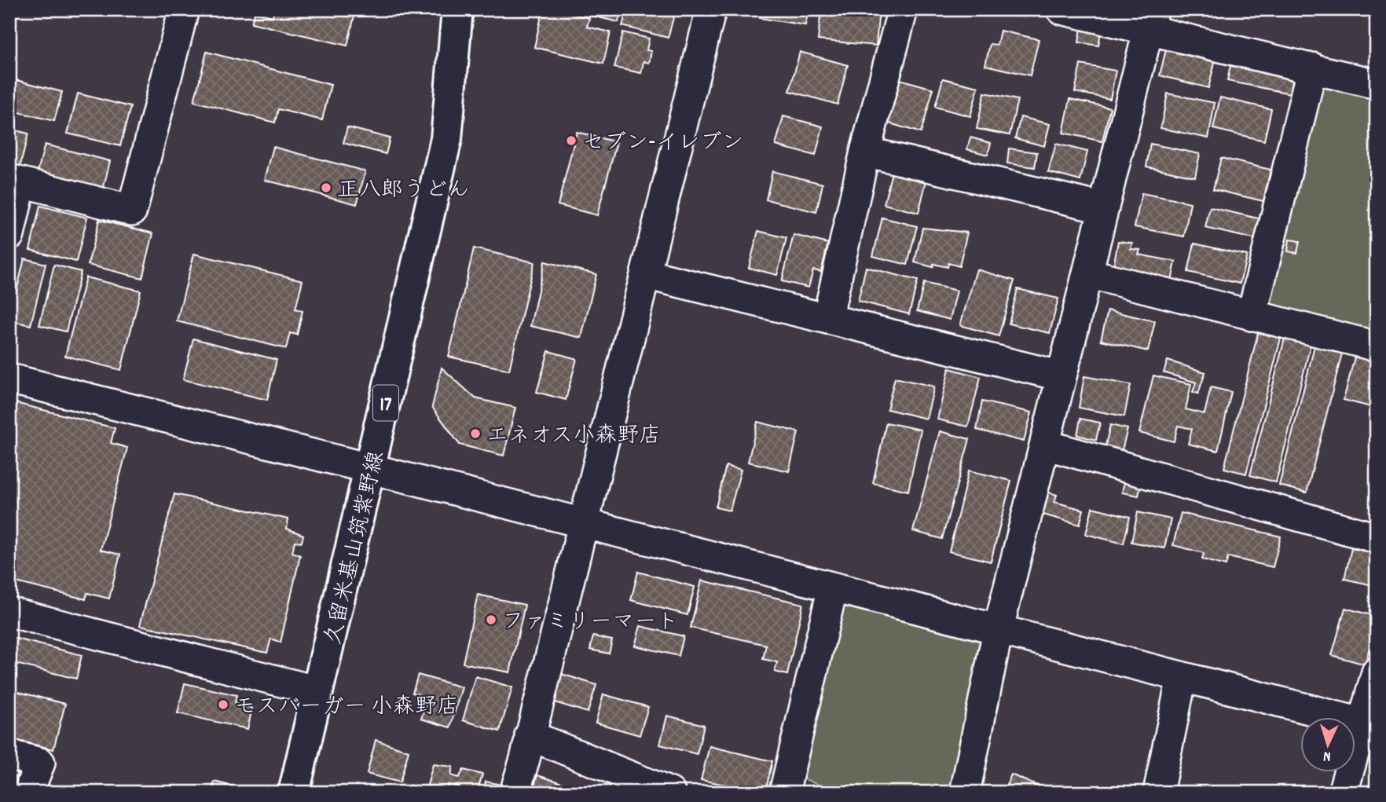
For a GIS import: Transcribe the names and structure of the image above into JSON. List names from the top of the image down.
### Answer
{
  "streets": {
    "main road": ["17", "久留米基山筑紫野線"]
  },
  "places": [
    "セブン-イレブン",
    "正八郎うどん",
    "エネオス小森野店",
    "ファミリーマート",
    "モスバーガー 小森野店"
  ],
  "north": "bottom"
}
